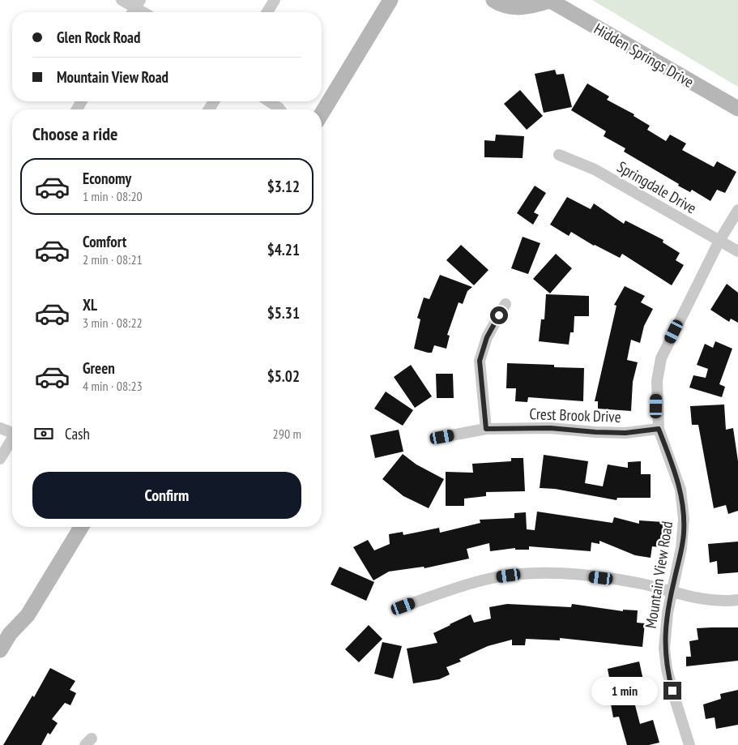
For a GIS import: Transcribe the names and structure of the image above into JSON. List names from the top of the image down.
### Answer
{
  "streets": {
    "main road": ["Hidden Springs Drive"],
    "street": ["Springdale Drive", "Crest Brook Drive", "Mountain View Road"]
  },
  "crossings": [
    ["Springdale Drive", "Mountain View Road"],
    ["Crest Brook Drive", "Mountain View Road"]
  ],
  "page": {
    "banner": ["Glen Rock Road", "Mountain View Road"],
    "heading": "Choose a ride",
    "list": [
      {
        "name": "Economy",
        "note": "1 min · 08:20",
        "value": "$3.12"
      },
      {
        "name": "Comfort",
        "note": "2 min · 08:21",
        "value": "$4.21"
      },
      {
        "name": "XL",
        "note": "3 min · 08:22",
        "value": "$5.31"
      },
      {
        "name": "Green",
        "note": "4 min · 08:23",
        "value": "$5.02"
      }
    ],
    "pay": ["Cash", "290 m"],
    "buttons": "Confirm",
    "bubble": "1 min"
  }
}
